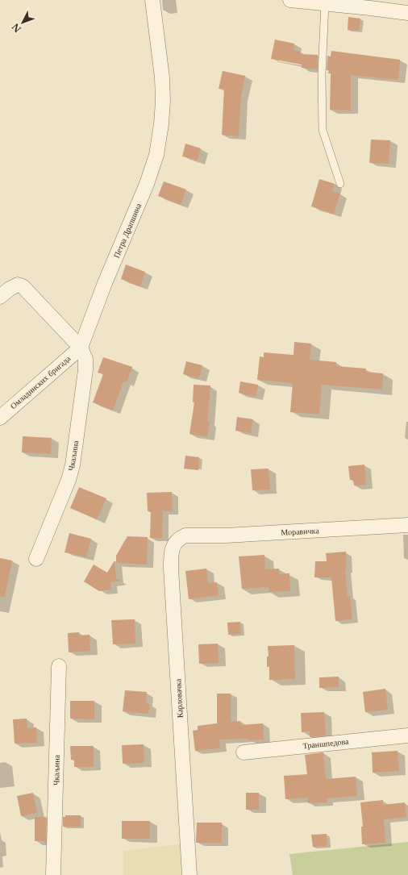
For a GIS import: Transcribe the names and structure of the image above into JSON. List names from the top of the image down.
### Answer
{
  "streets": {
    "street": [
      "Петра Драпшина",
      "Омладинских бригада",
      "Чкаљина",
      "Моравичка",
      "Карловачка",
      "Траншпедова"
    ]
  },
  "crossings": [
    ["Петра Драпшина", "Омладинских бригада"],
    ["Петра Драпшина", "Чкаљина"],
    ["Омладинских бригада", "Чкаљина"],
    ["Моравичка", "Карловачка"]
  ],
  "north": "bottom left"
}
